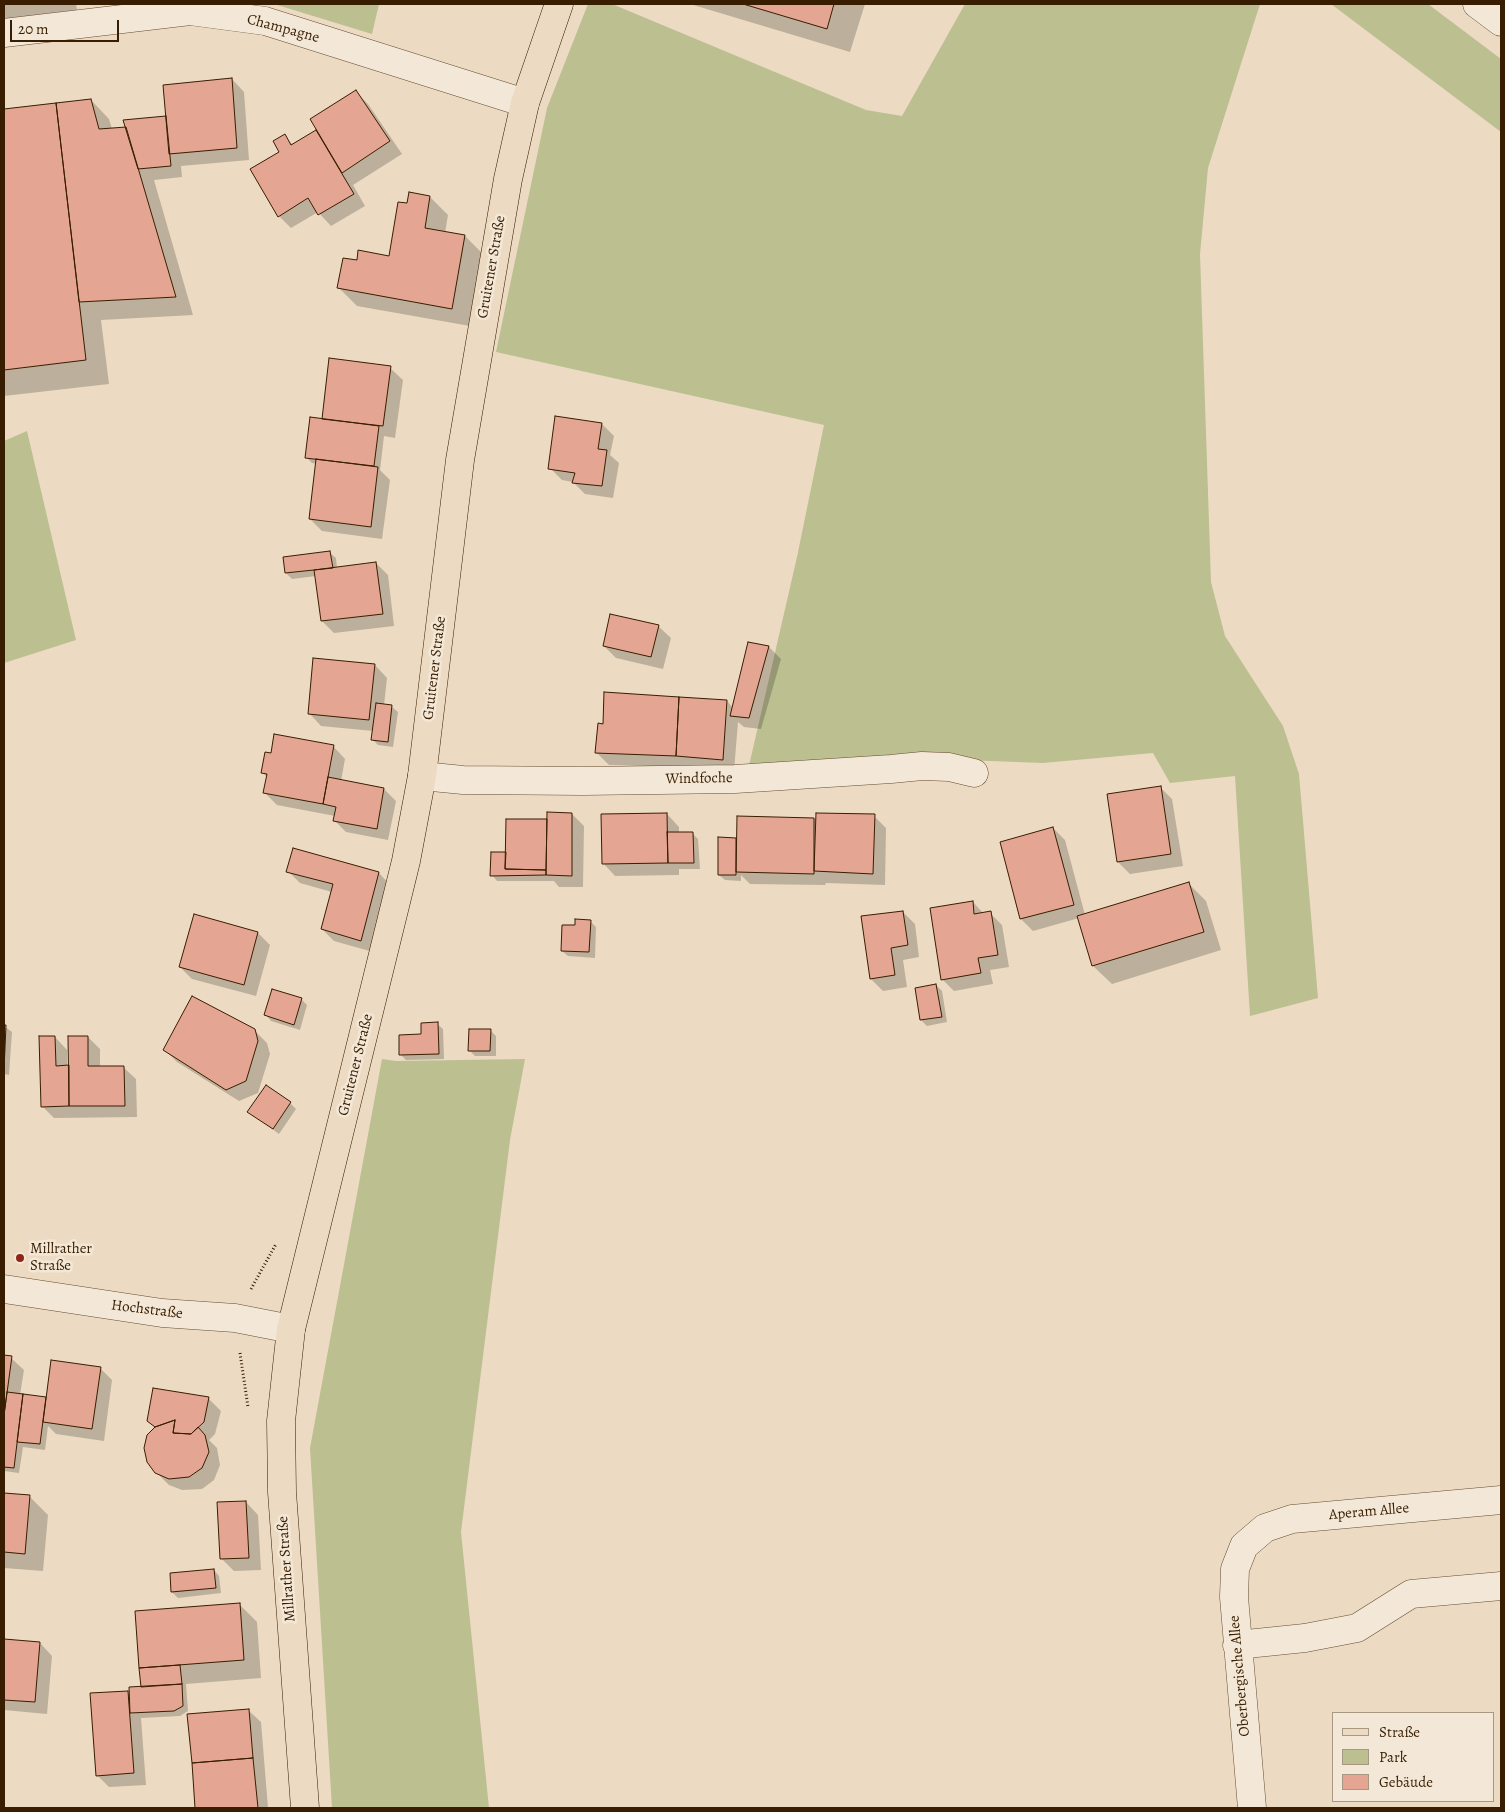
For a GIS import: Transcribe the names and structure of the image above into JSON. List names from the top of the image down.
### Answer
{
  "streets": {
    "main road": ["Gruitener Straße", "Millrather Straße"],
    "street": [
      "Champagne",
      "Windfoche",
      "Hochstraße",
      "Aperam Allee",
      "Oberbergische Allee"
    ]
  },
  "crossings": [
    ["Champagne", "Gruitener Straße"],
    ["Gruitener Straße", "Windfoche"],
    ["Gruitener Straße", "Hochstraße"],
    ["Gruitener Straße", "Millrather Straße"],
    ["Hochstraße", "Millrather Straße"],
    ["Aperam Allee", "Oberbergische Allee"]
  ],
  "places": ["Millrather Straße"],
  "legend": ["Straße", "Park", "Gebäude"],
  "scale_bar": "20 m"
}
